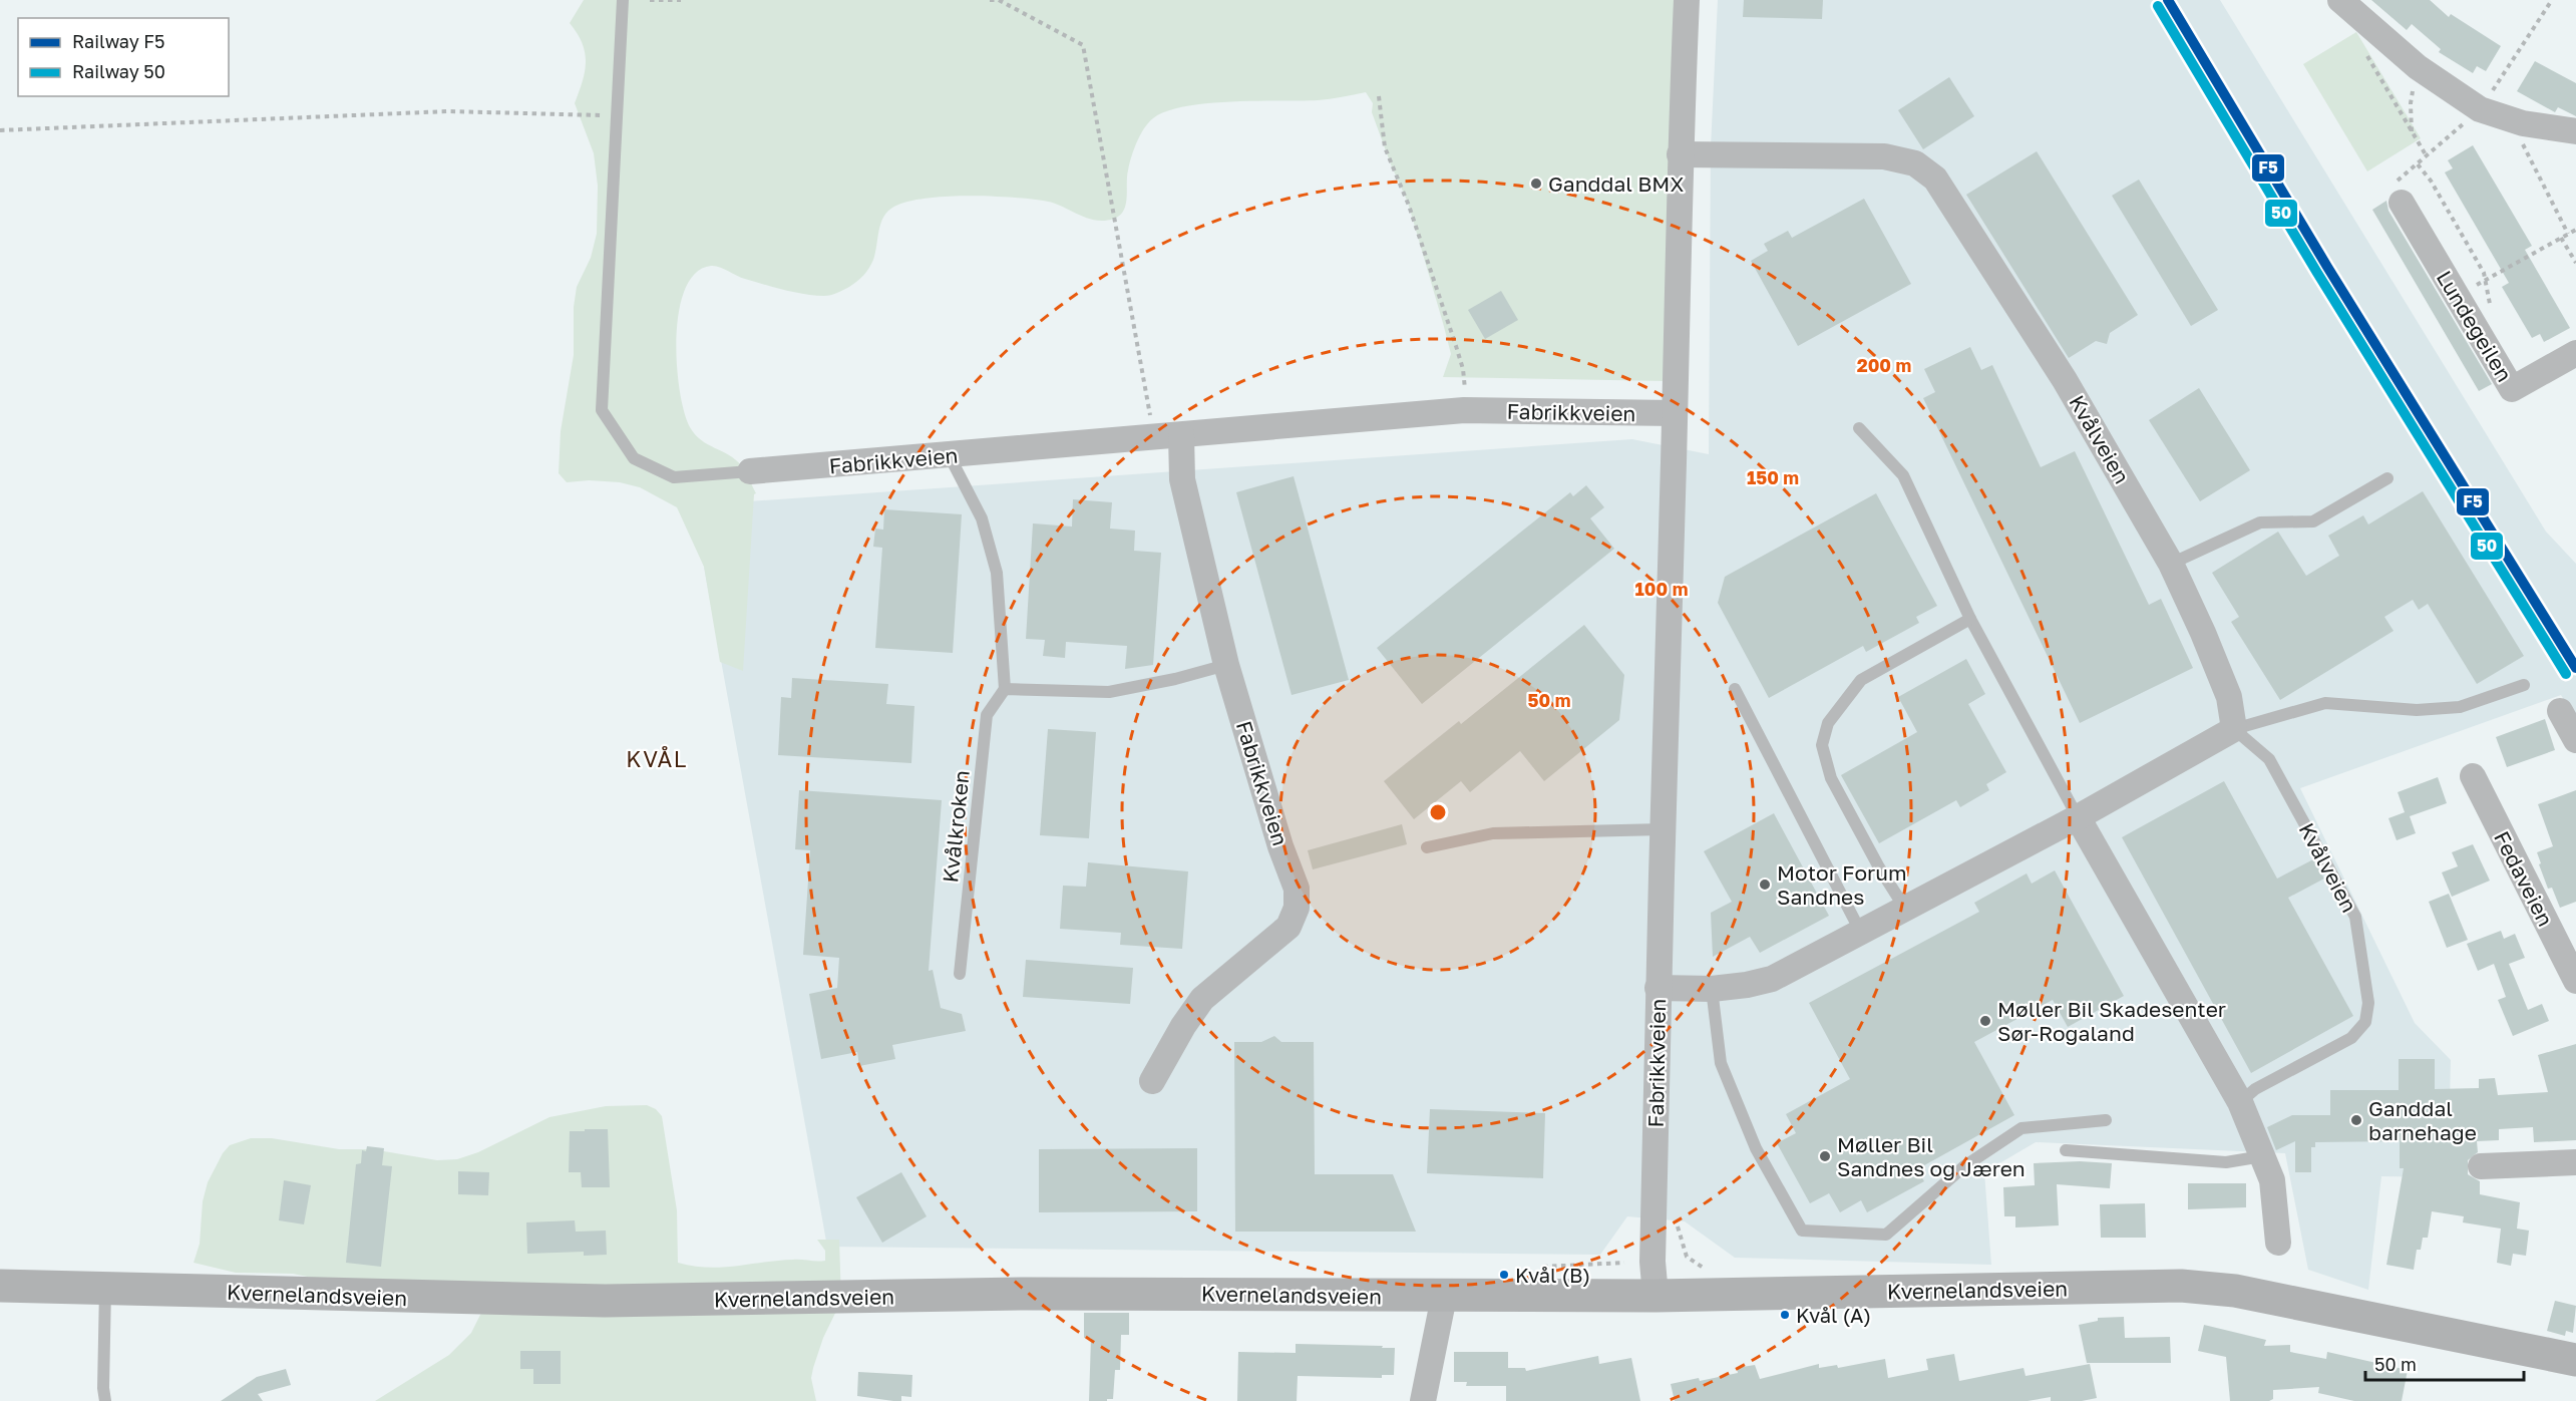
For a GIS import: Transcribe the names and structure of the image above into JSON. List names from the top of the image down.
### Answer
{
  "streets": {
    "main road": ["Kvernelandsveien"],
    "street": [
      "Lundegeilen",
      "Fabrikkveien",
      "Kvålveien",
      "Fedaveien"
    ],
    "lane": ["Kvålkroken"]
  },
  "crossings": [
    ["Fabrikkveien", "Kvålveien"],
    ["Fabrikkveien", "Kvernelandsveien"]
  ],
  "districts": ["KVÅL"],
  "places": [
    "Ganddal BMX",
    "Motor Forum Sandnes",
    "Møller Bil Skadesenter Sør-Rogaland",
    "Ganddal barnehage",
    "Møller Bil Sandnes og Jæren",
    "Kvål (B)",
    "Kvål (A)"
  ],
  "lines": ["rail line F5", "rail line 50"],
  "legend": ["Railway F5", "Railway 50"],
  "scale_bar": "50 m",
  "rings": [
    "200 m",
    "150 m",
    "100 m",
    "50 m"
  ]
}
